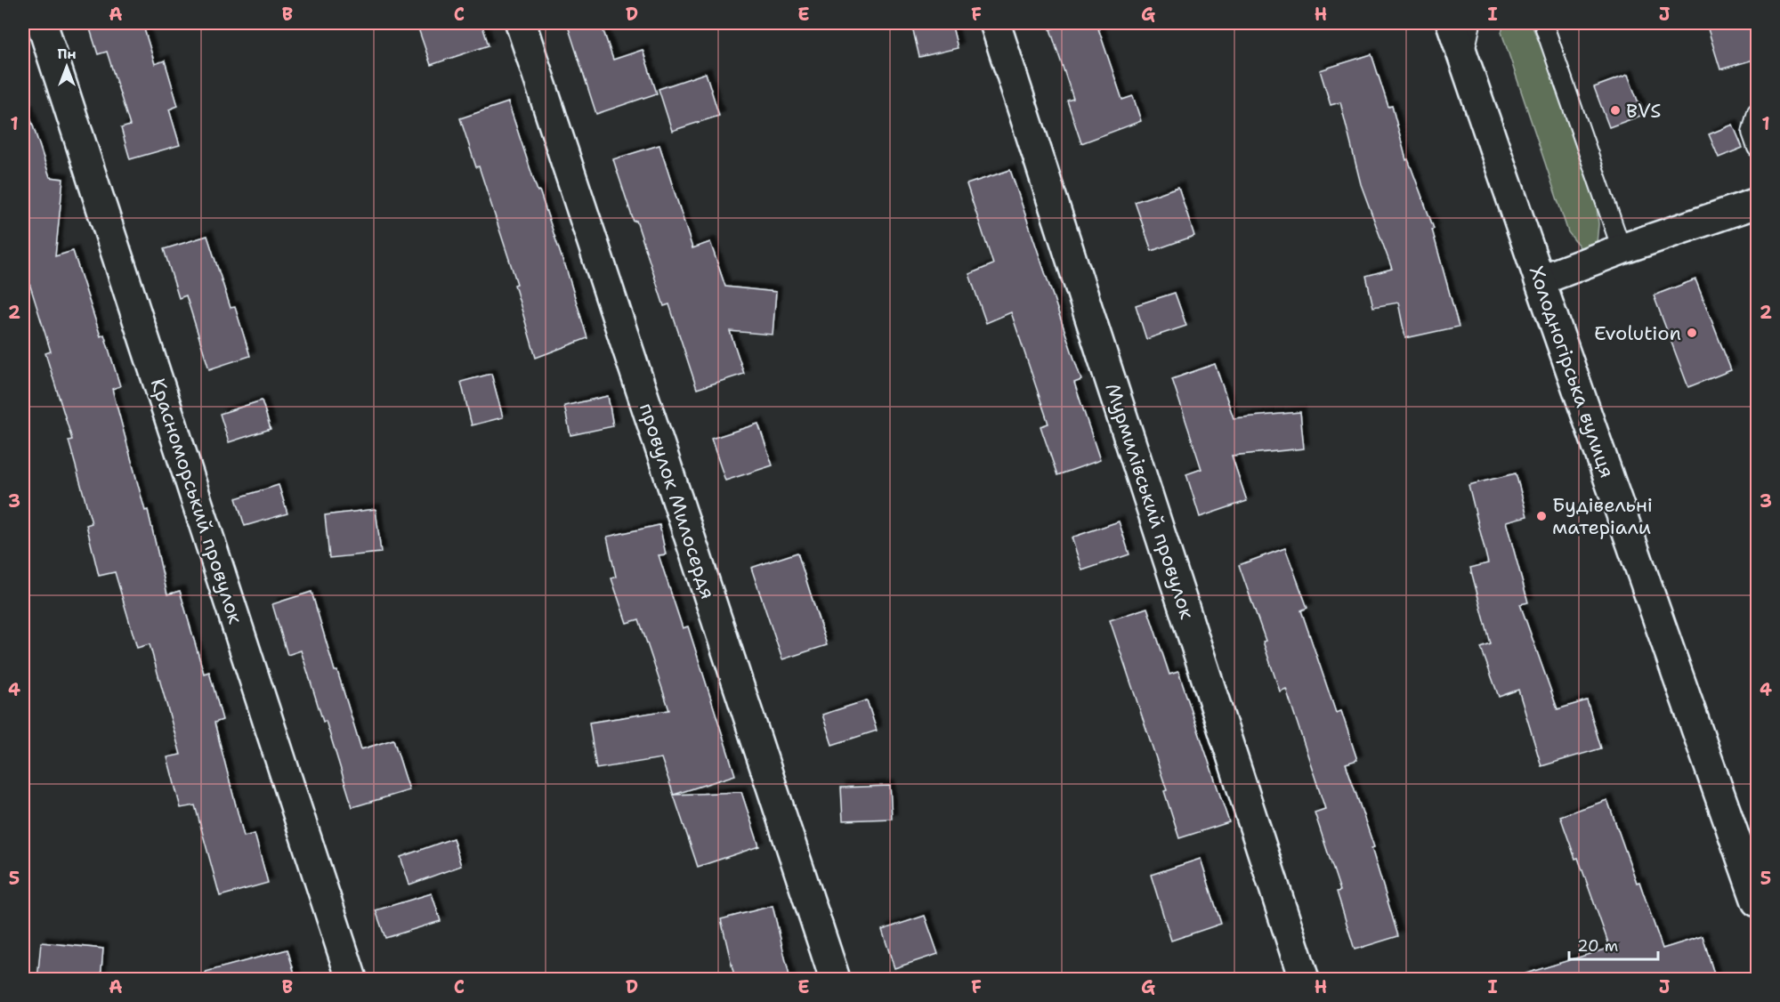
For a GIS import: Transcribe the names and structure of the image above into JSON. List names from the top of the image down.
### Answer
{
  "streets": {
    "street": [
      "Холодногірська вулиця",
      "Красноморський провулок",
      "провулок Милосердя",
      "Мурмилівський провулок"
    ]
  },
  "places": ["BVS", "Evolution", "Будівельні матеріали"],
  "scale_bar": "20 m",
  "north": "top",
  "grid": {
    "columns": [
      "A",
      "B",
      "C",
      "D",
      "E",
      "F",
      "G",
      "H",
      "I",
      "J"
    ],
    "rows": [
      "1",
      "2",
      "3",
      "4",
      "5"
    ]
  }
}
